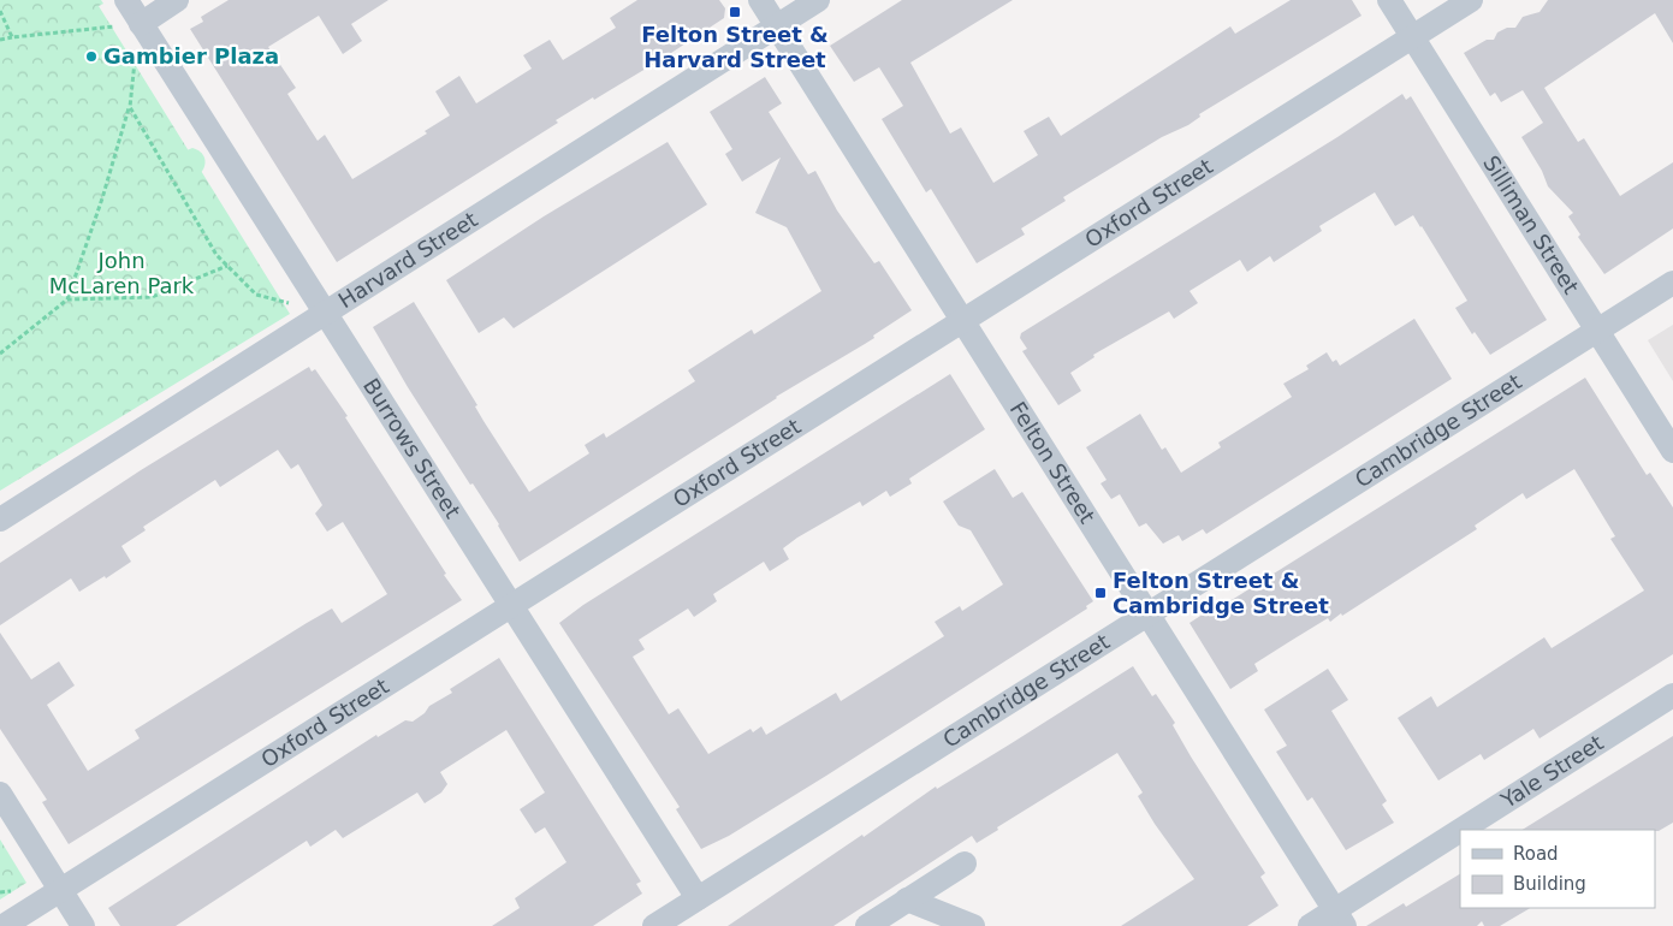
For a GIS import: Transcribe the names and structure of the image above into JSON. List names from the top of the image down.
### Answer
{
  "streets": {
    "street": [
      "Oxford Street",
      "Silliman Street",
      "Harvard Street",
      "Cambridge Street",
      "Burrows Street",
      "Felton Street",
      "Yale Street"
    ]
  },
  "crossings": [
    ["Oxford Street", "Silliman Street"],
    ["Oxford Street", "Burrows Street"],
    ["Oxford Street", "Felton Street"],
    ["Silliman Street", "Cambridge Street"],
    ["Harvard Street", "Burrows Street"],
    ["Harvard Street", "Felton Street"],
    ["Cambridge Street", "Burrows Street"],
    ["Cambridge Street", "Felton Street"],
    ["Felton Street", "Yale Street"]
  ],
  "parks": ["John McLaren Park"],
  "places": {
    "transit": ["Felton Street & Harvard Street", "Felton Street & Cambridge Street"],
    "other": ["Gambier Plaza"]
  },
  "legend": ["Road", "Building"]
}
